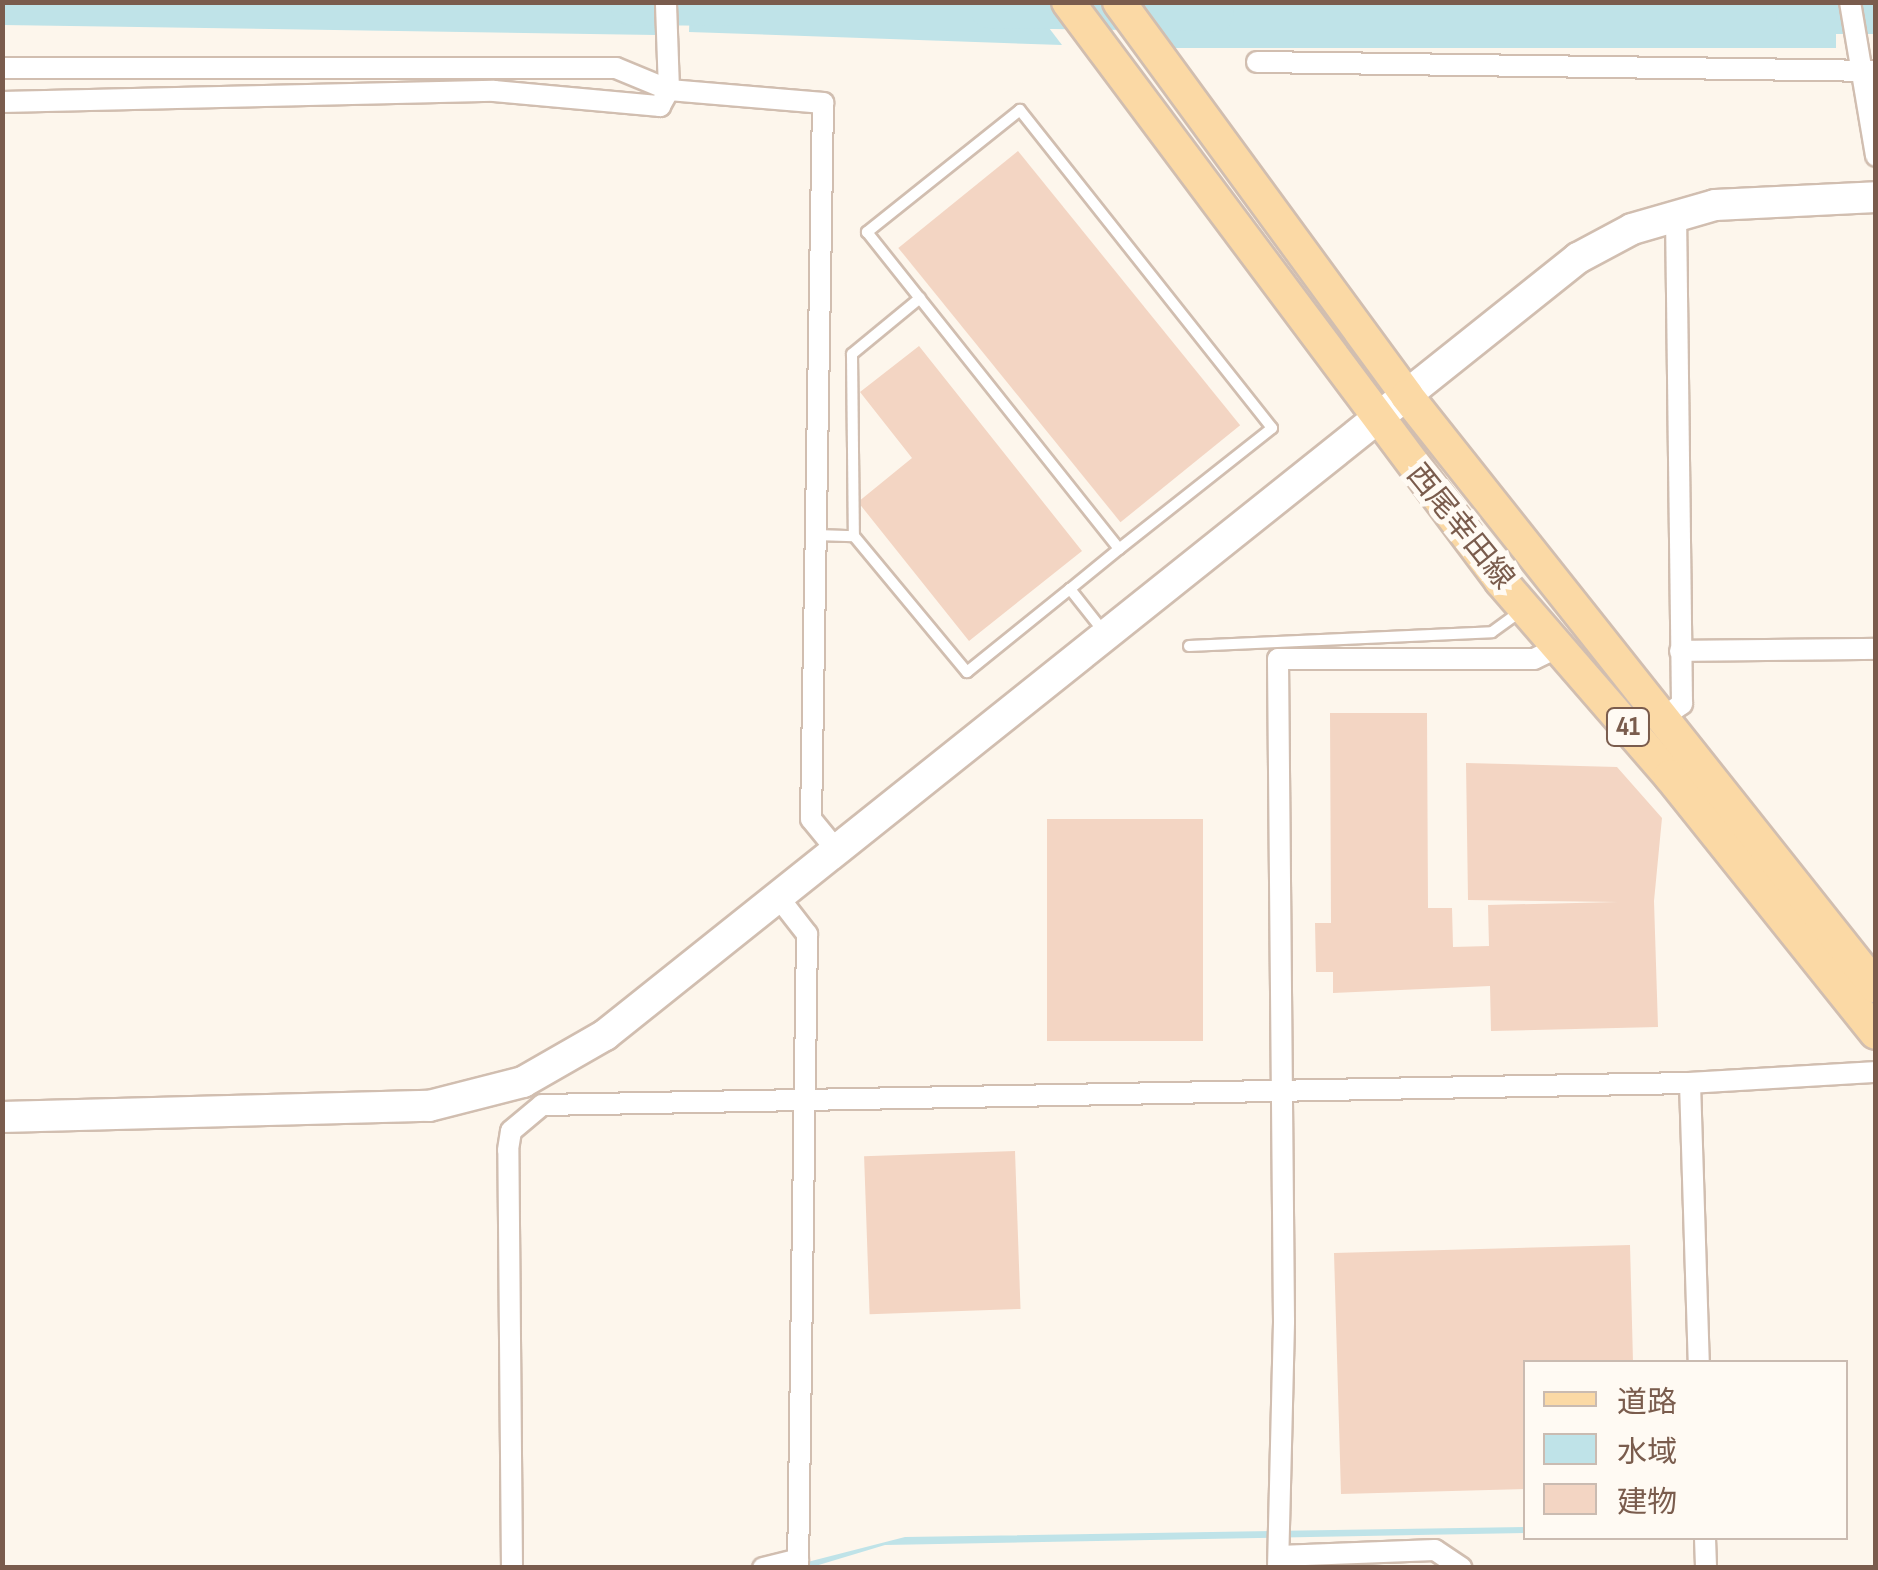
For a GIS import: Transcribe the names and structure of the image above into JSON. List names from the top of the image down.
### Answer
{
  "streets": {
    "main road": ["西尾幸田線", "41"]
  },
  "legend": ["道路", "水域", "建物"]
}
